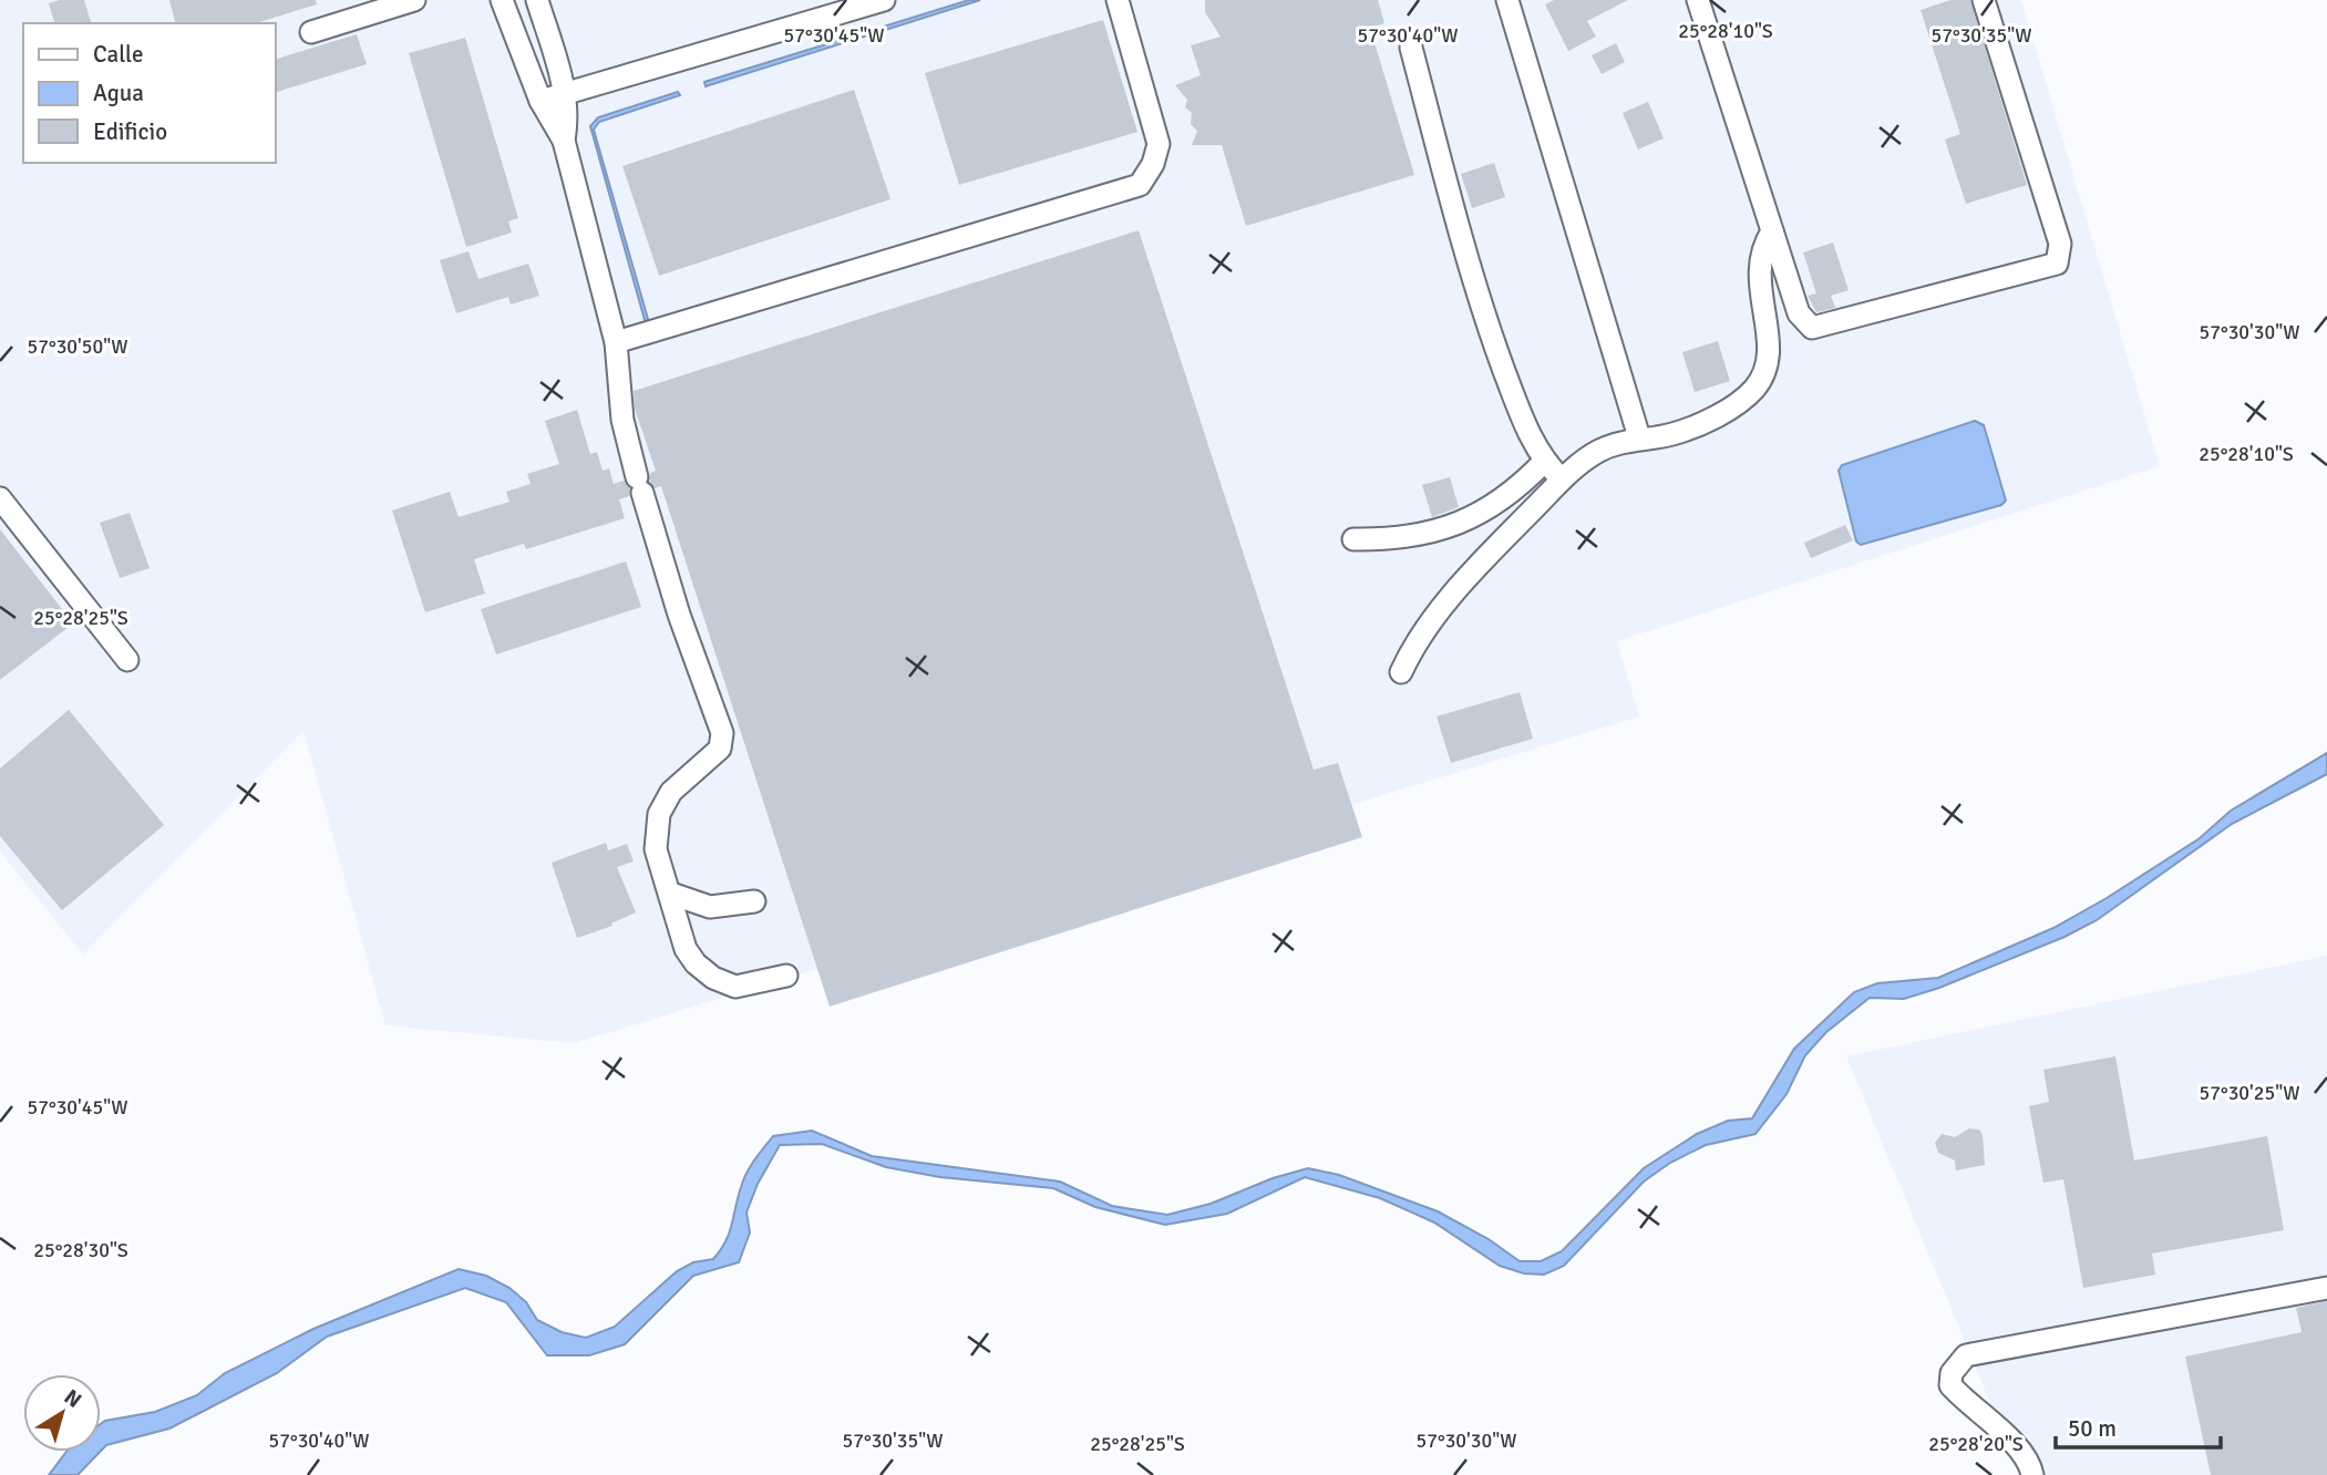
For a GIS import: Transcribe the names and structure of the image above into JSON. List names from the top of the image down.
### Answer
{
  "legend": ["Calle", "Agua", "Edificio"],
  "scale_bar": "50 m",
  "north": "top right",
  "coordinates": [
    "25°28'10\"S",
    "57°30'45\"W",
    "57°30'40\"W",
    "57°30'35\"W",
    "57°30'30\"W",
    "57°30'50\"W",
    "25°28'25\"S",
    "57°30'25\"W",
    "25°28'30\"S",
    "25°28'20\"S"
  ]
}
